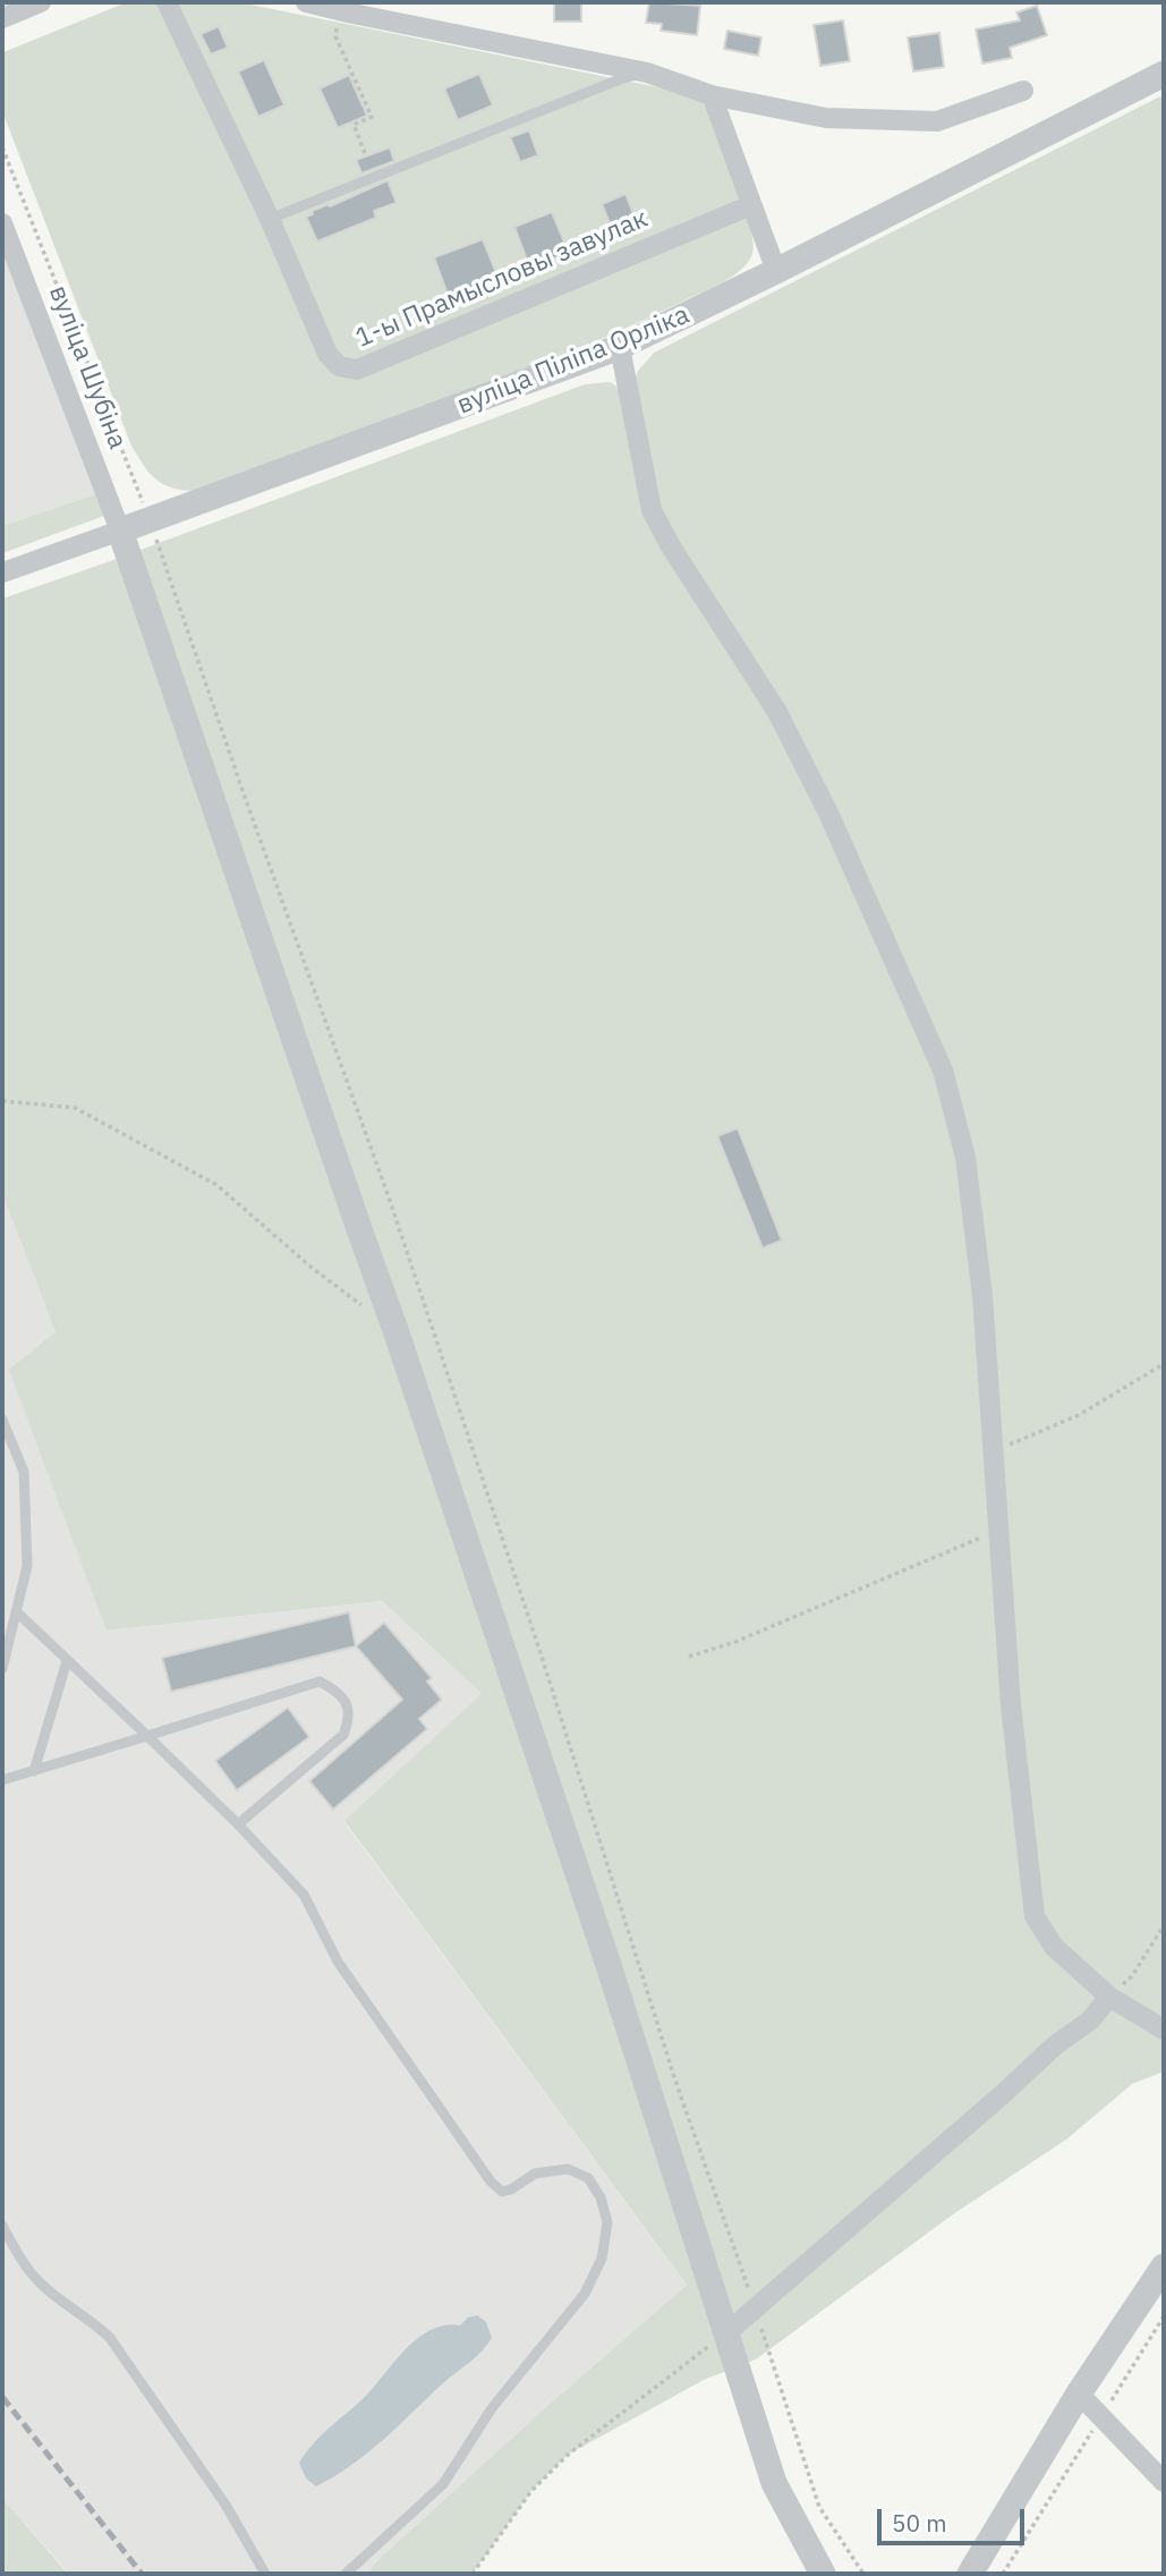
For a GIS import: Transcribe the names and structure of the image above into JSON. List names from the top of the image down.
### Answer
{
  "streets": {
    "street": ["1-ы Прамысловы завулак", "вуліца Піліпа Орліка", "вуліца Шубіна"]
  },
  "crossings": [
    ["вуліца Піліпа Орліка", "вуліца Шубіна"]
  ],
  "scale_bar": "50 m"
}
